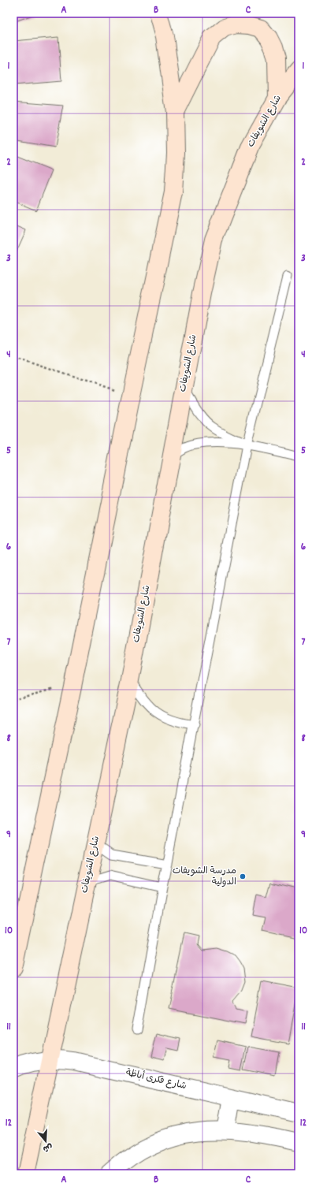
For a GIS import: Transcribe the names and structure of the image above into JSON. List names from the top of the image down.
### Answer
{
  "streets": {
    "main road": ["شارع الشويفات"],
    "street": ["شارع فكرى أباظة"]
  },
  "crossings": [
    ["شارع الشويفات", "شارع فكرى أباظة"]
  ],
  "places": ["مدرسة الشويفات الدولية"],
  "north": "bottom",
  "grid": {
    "columns": ["A", "B", "C"],
    "rows": [
      "1",
      "2",
      "3",
      "4",
      "5",
      "6",
      "7",
      "8",
      "9",
      "10",
      "11",
      "12"
    ]
  }
}
